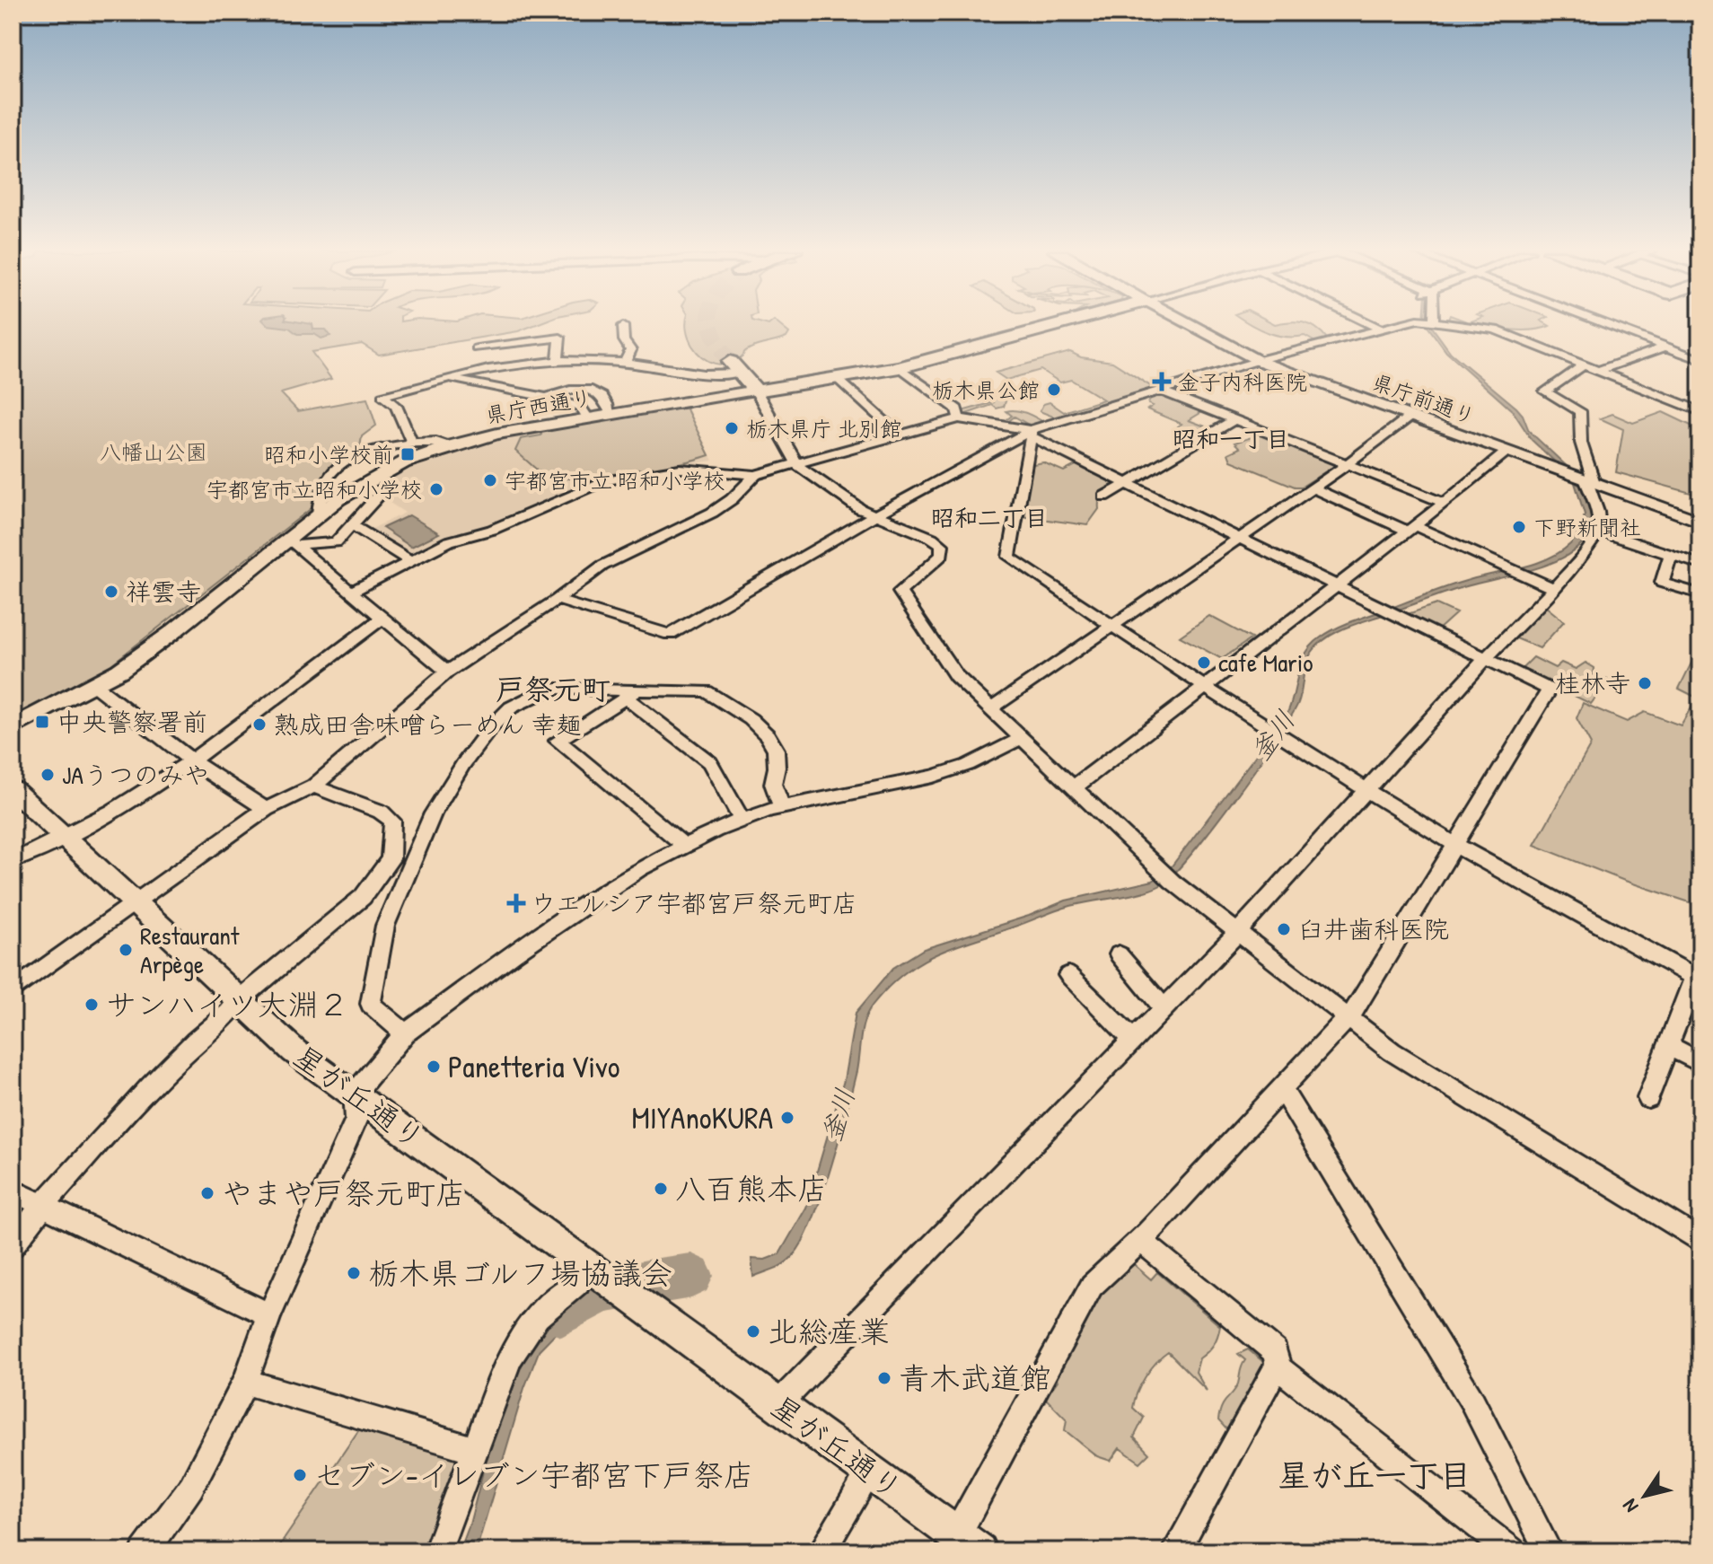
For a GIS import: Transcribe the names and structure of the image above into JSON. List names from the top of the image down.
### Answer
{
  "streets": {
    "main road": ["県庁西通り"],
    "street": ["県庁前通り", "星が丘通り"]
  },
  "districts": [
    "昭和一丁目",
    "昭和二丁目",
    "戸祭元町",
    "星が丘一丁目"
  ],
  "water": ["釜川"],
  "parks": ["八幡山公園"],
  "places": {
    "health": ["金子内科医院", "ウエルシア宇都宮戸祭元町店"],
    "other": [
      "栃木県公館",
      "栃木県庁 北別館",
      "宇都宮市立 昭和小学校",
      "宇都宮市立昭和小学校",
      "下野新聞社",
      "祥雲寺",
      "cafe Mario",
      "桂林寺",
      "熟成田舎味噌らーめん 幸麺",
      "JAうつのみや",
      "臼井歯科医院",
      "Restaurant Arpège",
      "サンハイツ大淵２",
      "Panetteria Vivo",
      "MIYAnoKURA",
      "八百熊本店",
      "やまや戸祭元町店",
      "栃木県ゴルフ場協議会",
      "北総産業",
      "青木武道館",
      "セブン-イレブン宇都宮下戸祭店"
    ],
    "transit": ["昭和小学校前", "中央警察署前"]
  },
  "north": "bottom left"
}
